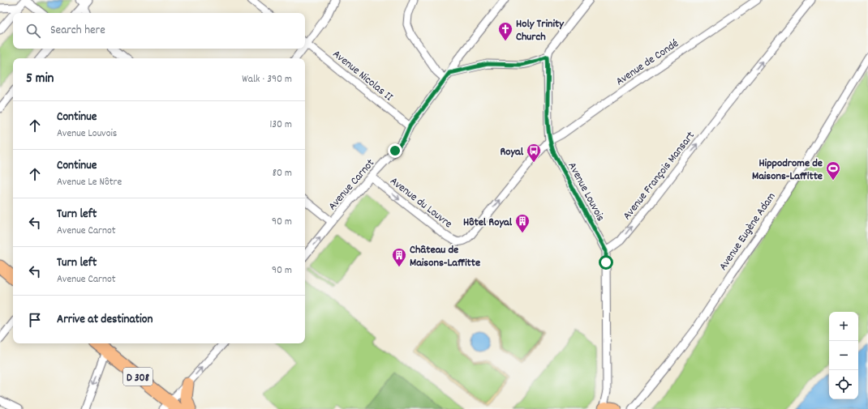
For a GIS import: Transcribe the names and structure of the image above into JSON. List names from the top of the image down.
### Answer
{
  "streets": {
    "main road": ["D 308"],
    "street": [
      "Avenue de Condé",
      "Avenue Nicolas II",
      "Avenue François Mansart",
      "Avenue Carnot",
      "Avenue Louvois",
      "Avenue du Louvre",
      "Avenue Eugène Adam"
    ]
  },
  "crossings": [
    ["Avenue de Condé", "Avenue Louvois"],
    ["Avenue de Condé", "Avenue du Louvre"],
    ["Avenue Nicolas II", "Avenue Carnot"],
    ["Avenue François Mansart", "Avenue Louvois"],
    ["Avenue Carnot", "Avenue du Louvre"]
  ],
  "one_way": ["Avenue François Mansart", "Avenue du Louvre"],
  "places": {
    "church": ["Holy Trinity Church"],
    "bus stop": ["Royal"],
    "sports": ["Hippodrome de Maisons-Laffitte"],
    "building": ["Hôtel Royal", "Château de Maisons-Laffitte"]
  },
  "page": {
    "search": "Search here",
    "heading": ["5 min", "Walk · 390 m"],
    "list": [
      ["Continue", "Avenue Louvois", "130 m"],
      ["Continue", "Avenue Le Nôtre", "80 m"],
      ["Turn left", "Avenue Carnot", "90 m"],
      ["Turn left", "Avenue Carnot", "90 m"],
      "Arrive at destination"
    ],
    "map_buttons": ["+", "−"]
  }
}
